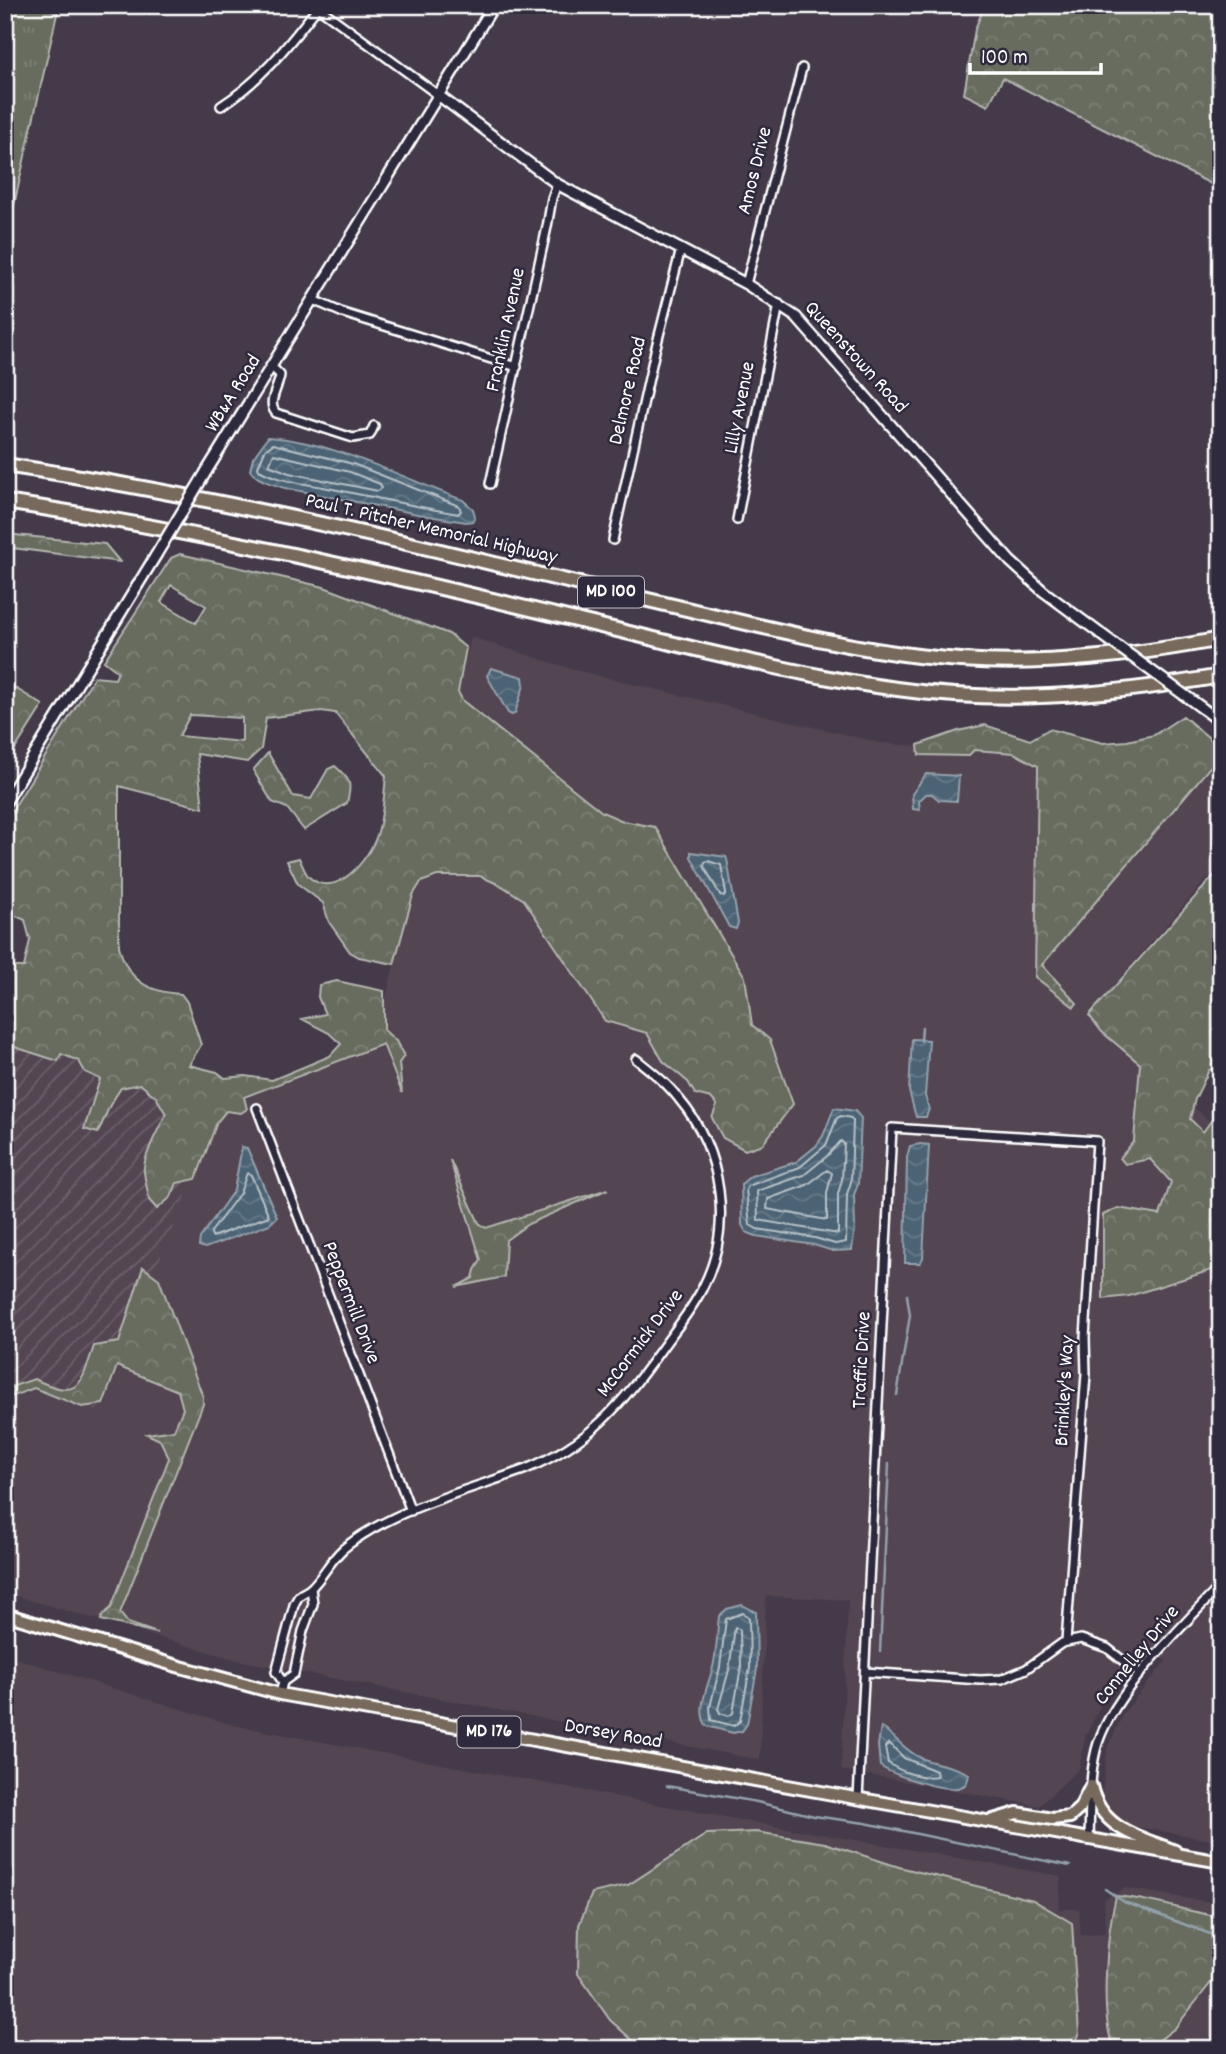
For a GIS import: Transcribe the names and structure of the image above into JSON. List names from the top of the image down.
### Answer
{
  "streets": {
    "highway": ["Paul T. Pitcher Memorial Highway", "MD 100"],
    "main road": ["MD 176", "Dorsey Road"],
    "street": [
      "Amos Drive",
      "Franklin Avenue",
      "Queenstown Road",
      "Delmore Road",
      "WB&A Road",
      "Lilly Avenue",
      "Peppermill Drive",
      "McCormick Drive",
      "Traffic Drive",
      "Brinkley's Way",
      "Connelley Drive"
    ]
  },
  "crossings": [
    ["Amos Drive", "Queenstown Road"],
    ["Franklin Avenue", "Queenstown Road"],
    ["Queenstown Road", "Delmore Road"],
    ["Queenstown Road", "WB&A Road"],
    ["Queenstown Road", "Lilly Avenue"],
    ["Peppermill Drive", "McCormick Drive"],
    ["McCormick Drive", "Dorsey Road"],
    ["Traffic Drive", "Brinkley's Way"],
    ["Traffic Drive", "Dorsey Road"],
    ["Connelley Drive", "Dorsey Road"]
  ],
  "scale_bar": "100 m"
}
